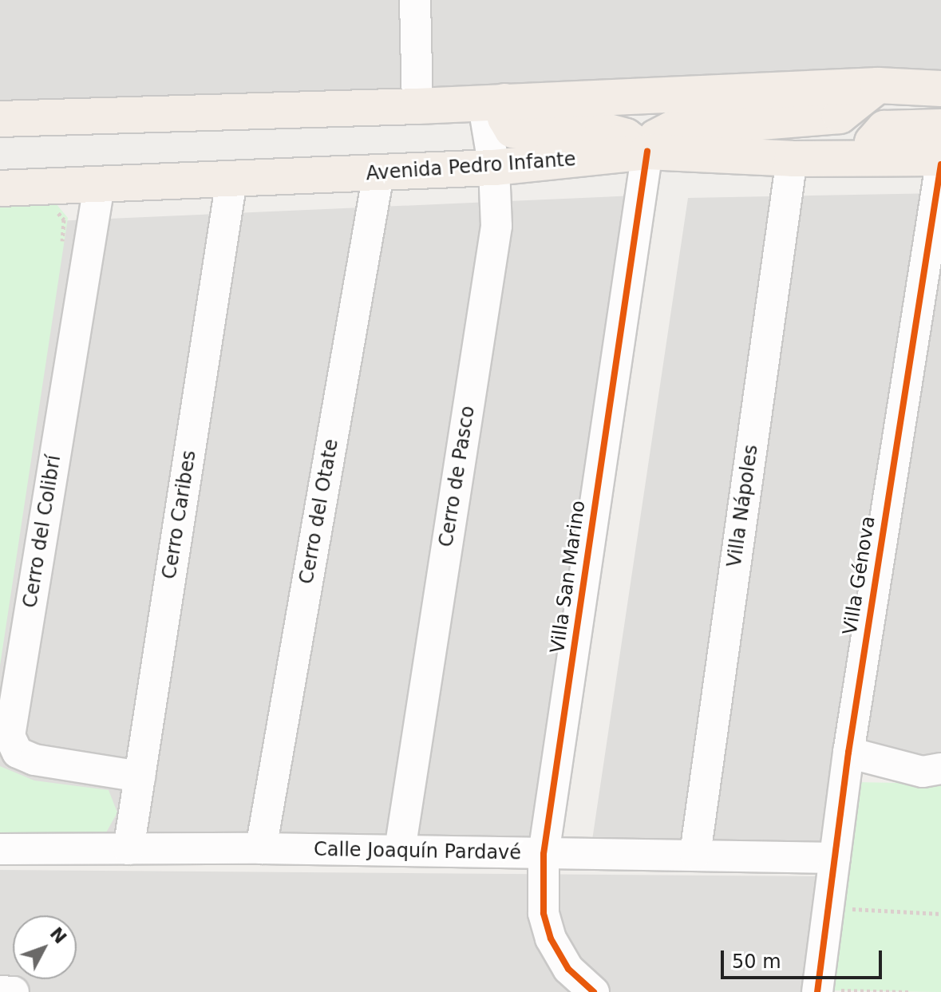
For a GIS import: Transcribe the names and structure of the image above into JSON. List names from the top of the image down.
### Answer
{
  "streets": {
    "main road": ["Avenida Pedro Infante"],
    "street": [
      "Cerro de Pasco",
      "Villa Nápoles",
      "Cerro del Otate",
      "Cerro Caribes",
      "Cerro del Colibrí",
      "Villa Génova",
      "Villa San Marino",
      "Calle Joaquín Pardavé"
    ]
  },
  "crossings": [
    ["Avenida Pedro Infante", "Cerro de Pasco"],
    ["Avenida Pedro Infante", "Villa Nápoles"],
    ["Avenida Pedro Infante", "Cerro del Otate"],
    ["Avenida Pedro Infante", "Cerro Caribes"],
    ["Avenida Pedro Infante", "Cerro del Colibrí"],
    ["Avenida Pedro Infante", "Villa San Marino"],
    ["Cerro de Pasco", "Calle Joaquín Pardavé"],
    ["Villa Nápoles", "Calle Joaquín Pardavé"],
    ["Cerro del Otate", "Calle Joaquín Pardavé"],
    ["Cerro Caribes", "Cerro del Colibrí"],
    ["Cerro Caribes", "Calle Joaquín Pardavé"],
    ["Villa Génova", "Calle Joaquín Pardavé"],
    ["Villa San Marino", "Calle Joaquín Pardavé"]
  ],
  "scale_bar": "50 m",
  "north": "top right"
}
